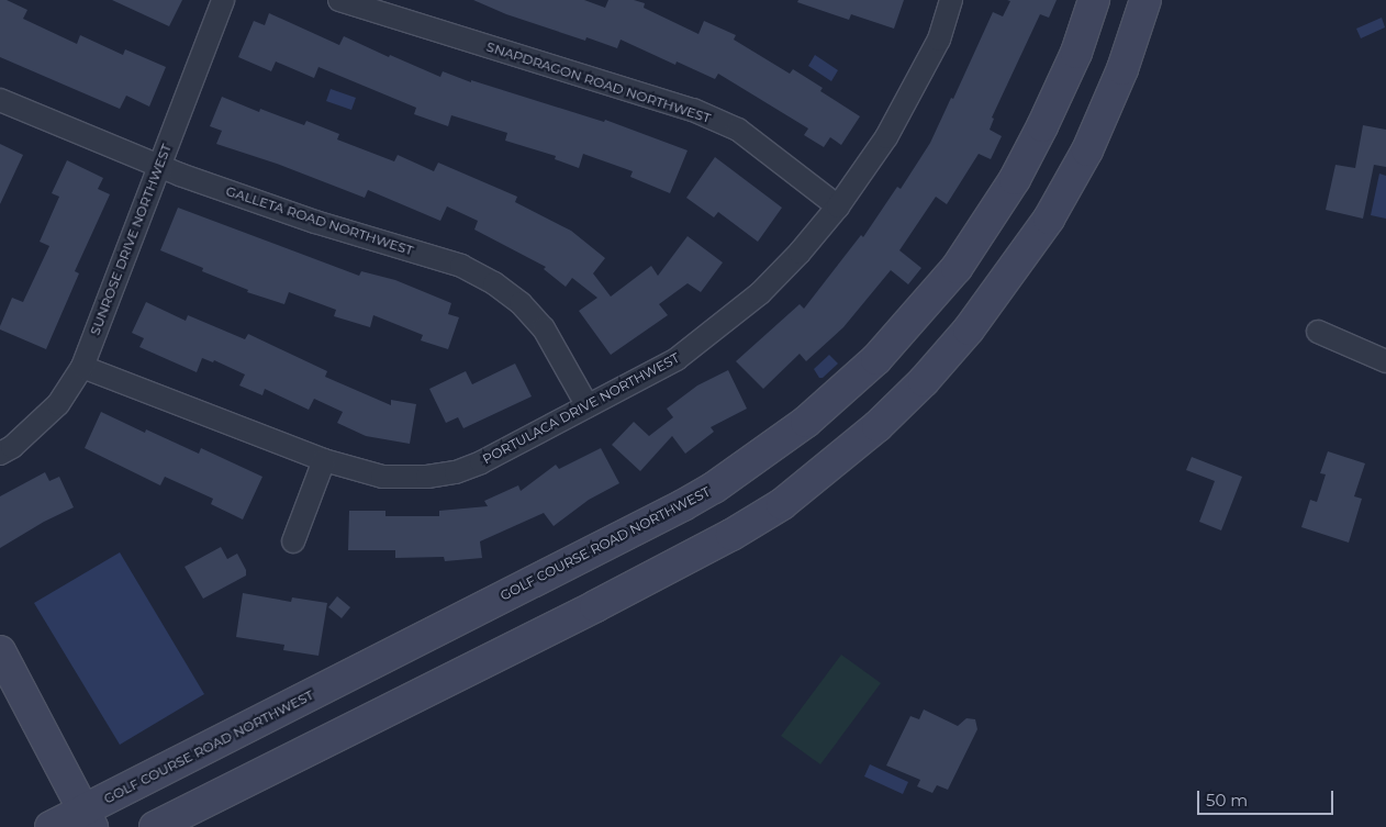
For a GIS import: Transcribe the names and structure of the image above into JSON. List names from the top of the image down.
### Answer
{
  "streets": {
    "main road": ["GOLF COURSE ROAD NORTHWEST"],
    "street": [
      "SNAPDRAGON ROAD NORTHWEST",
      "GALLETA ROAD NORTHWEST",
      "SUNROSE DRIVE NORTHWEST",
      "PORTULACA DRIVE NORTHWEST"
    ]
  },
  "crossings": [
    ["SNAPDRAGON ROAD NORTHWEST", "PORTULACA DRIVE NORTHWEST"],
    ["GALLETA ROAD NORTHWEST", "SUNROSE DRIVE NORTHWEST"],
    ["GALLETA ROAD NORTHWEST", "PORTULACA DRIVE NORTHWEST"],
    ["SUNROSE DRIVE NORTHWEST", "PORTULACA DRIVE NORTHWEST"]
  ],
  "scale_bar": "50 m"
}
